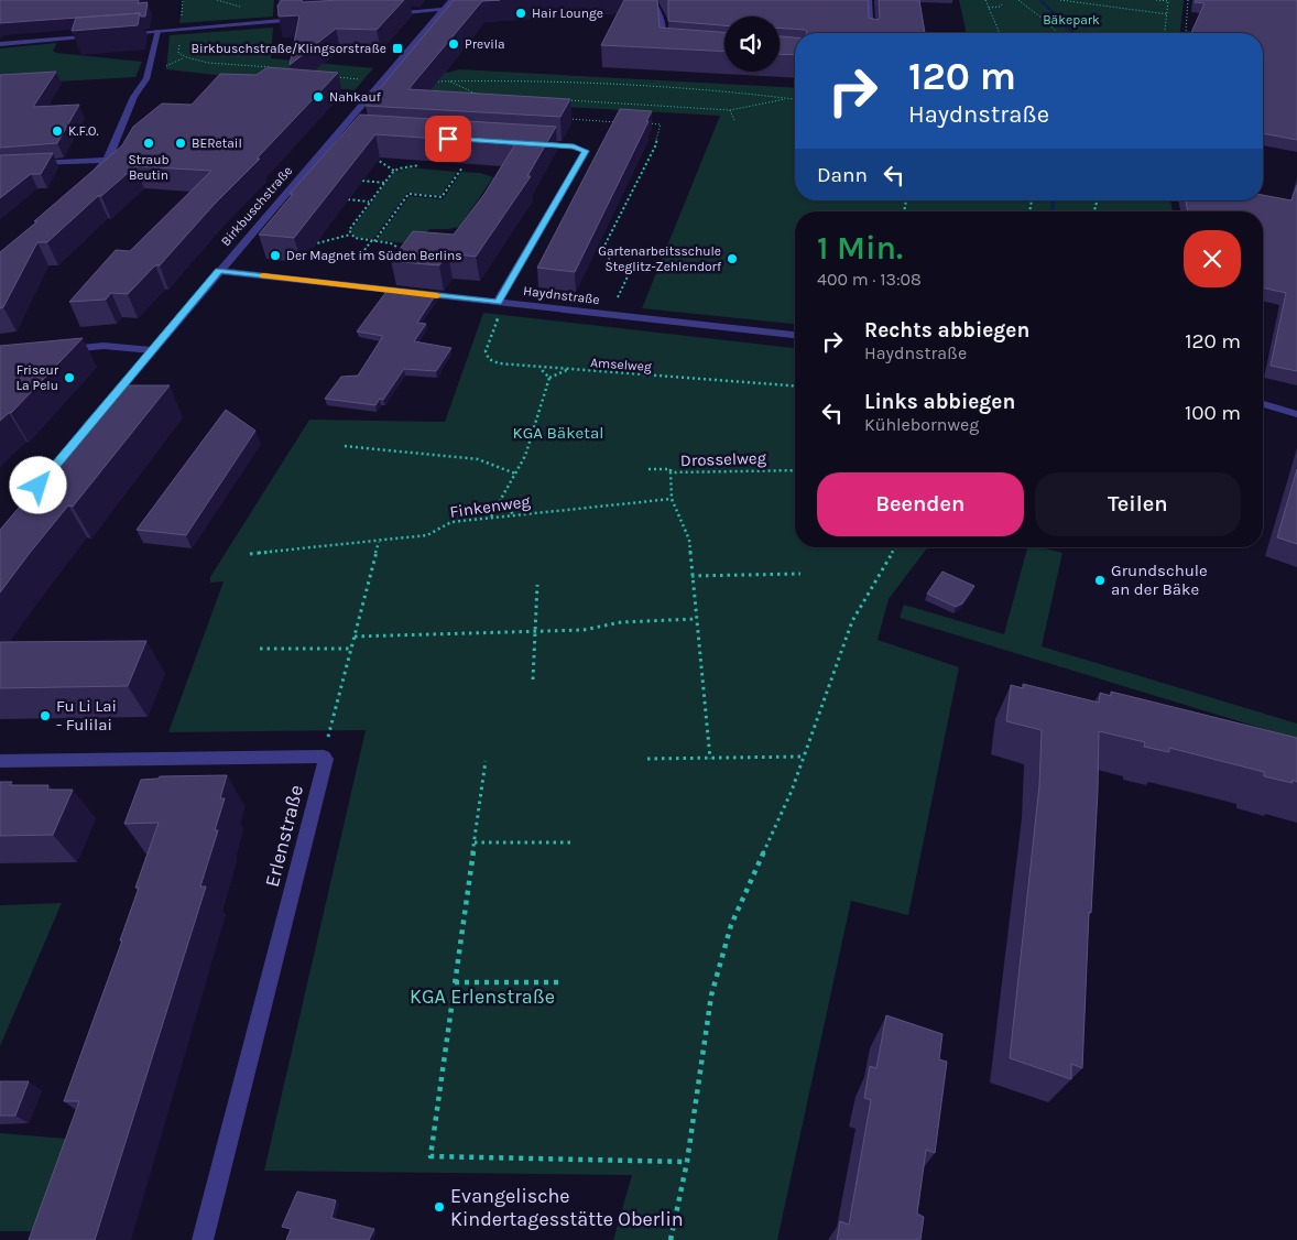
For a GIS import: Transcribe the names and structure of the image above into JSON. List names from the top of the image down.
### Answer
{
  "streets": {
    "street": ["Birkbuschstraße", "Haydnstraße", "Erlenstraße"],
    "path": ["Amselweg", "Drosselweg", "Finkenweg"]
  },
  "crossings": [
    ["Birkbuschstraße", "Haydnstraße"],
    ["Haydnstraße", "Amselweg"],
    ["Drosselweg", "Finkenweg"]
  ],
  "parks": ["Bäkepark", "KGA Bäketal", "KGA Erlenstraße"],
  "places": {
    "other": [
      "Hair Lounge",
      "Previla",
      "Nahkauf",
      "K.F.O.",
      "Straub Beutin",
      "BERetail",
      "Der Magnet im Süden Berlins",
      "Gartenarbeitsschule Steglitz-Zehlendorf",
      "Friseur La Pelu",
      "Grundschule an der Bäke",
      "Fu Li Lai - Fulilai",
      "Evangelische Kindertagesstätte Oberlin"
    ],
    "transit": ["Birkbuschstraße/Klingsorstraße"]
  },
  "page": {
    "turn": ["120 m", "Haydnstraße"],
    "then": "Dann",
    "heading": ["1 Min.", "400 m · 13:08"],
    "list": [
      {
        "name": "Rechts abbiegen",
        "note": "Haydnstraße",
        "value": "120 m"
      },
      {
        "name": "Links abbiegen",
        "note": "Kühlebornweg",
        "value": "100 m"
      }
    ],
    "buttons": ["Beenden", "Teilen"]
  }
}
